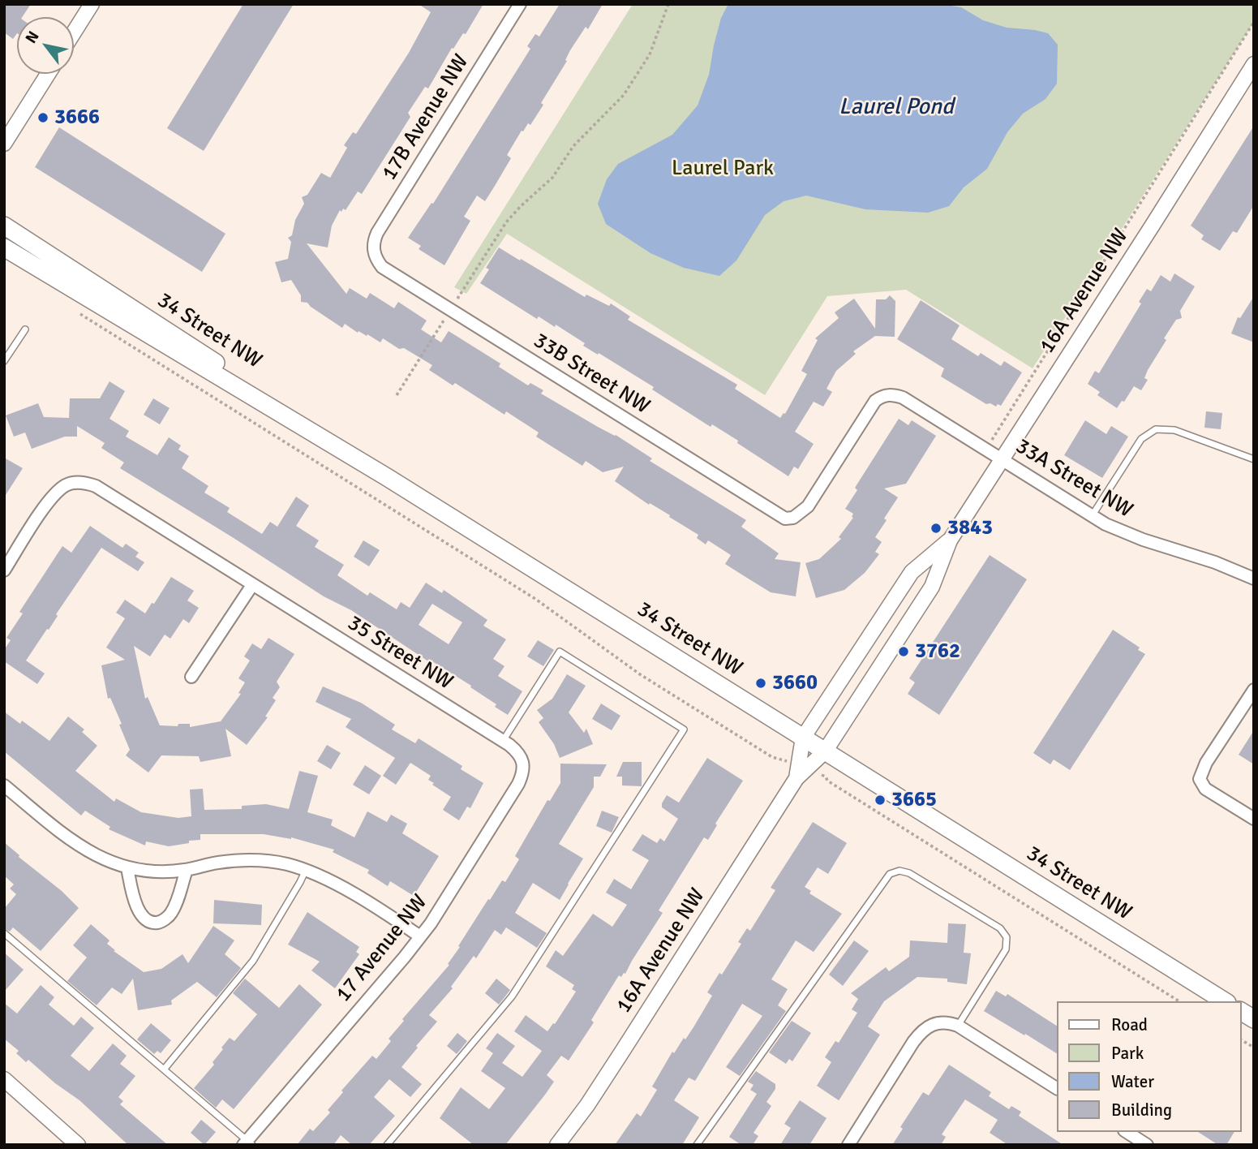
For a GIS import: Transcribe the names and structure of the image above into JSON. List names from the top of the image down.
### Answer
{
  "streets": {
    "main road": ["34 Street NW"],
    "street": [
      "17B Avenue NW",
      "16A Avenue NW",
      "33B Street NW",
      "33A Street NW",
      "35 Street NW",
      "17 Avenue NW"
    ]
  },
  "crossings": [
    ["17B Avenue NW", "33B Street NW"],
    ["16A Avenue NW", "34 Street NW"],
    ["16A Avenue NW", "33A Street NW"],
    ["33B Street NW", "33A Street NW"],
    ["35 Street NW", "17 Avenue NW"]
  ],
  "water": ["Laurel Pond"],
  "parks": ["Laurel Park"],
  "places": [
    "3666",
    "3843",
    "3762",
    "3660",
    "3665"
  ],
  "legend": [
    "Road",
    "Park",
    "Water",
    "Building"
  ],
  "north": "top left"
}
